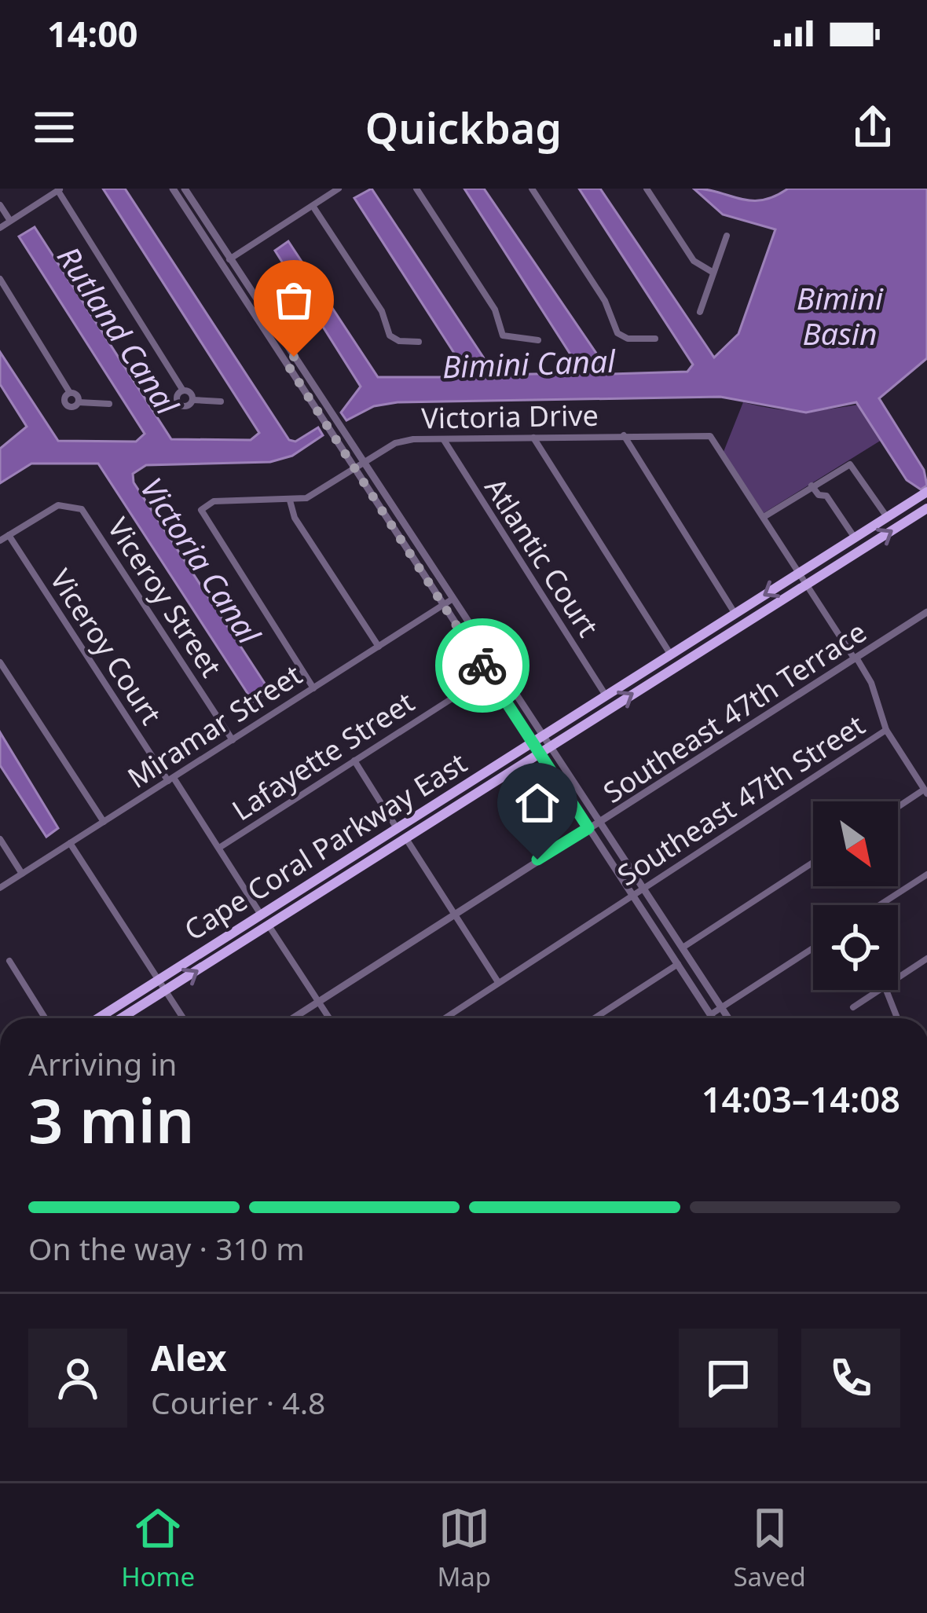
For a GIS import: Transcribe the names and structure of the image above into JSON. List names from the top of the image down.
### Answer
{
  "streets": {
    "main road": ["Cape Coral Parkway East"],
    "street": [
      "Victoria Drive",
      "Atlantic Court",
      "Viceroy Street",
      "Viceroy Court",
      "Southeast 47th Terrace",
      "Miramar Street",
      "Lafayette Street",
      "Southeast 47th Street"
    ]
  },
  "crossings": [
    ["Victoria Drive", "Atlantic Court"],
    ["Victoria Drive", "Miramar Street"],
    ["Atlantic Court", "Cape Coral Parkway East"],
    ["Viceroy Street", "Viceroy Court"],
    ["Viceroy Street", "Miramar Street"],
    ["Viceroy Court", "Miramar Street"],
    ["Viceroy Court", "Lafayette Street"],
    ["Viceroy Court", "Cape Coral Parkway East"]
  ],
  "water": [
    "Bimini Basin",
    "Rutland Canal",
    "Bimini Canal",
    "Victoria Canal"
  ],
  "north": "bottom right",
  "page": {
    "status": "14:00",
    "header": "Quickbag",
    "heading": ["3 min", "Arriving in", "14:03–14:08"],
    "panel": ["Alex", "Courier · 4.8"],
    "bar": "On the way · 310 m",
    "tabs": ["Home", "Map", "Saved"]
  }
}
